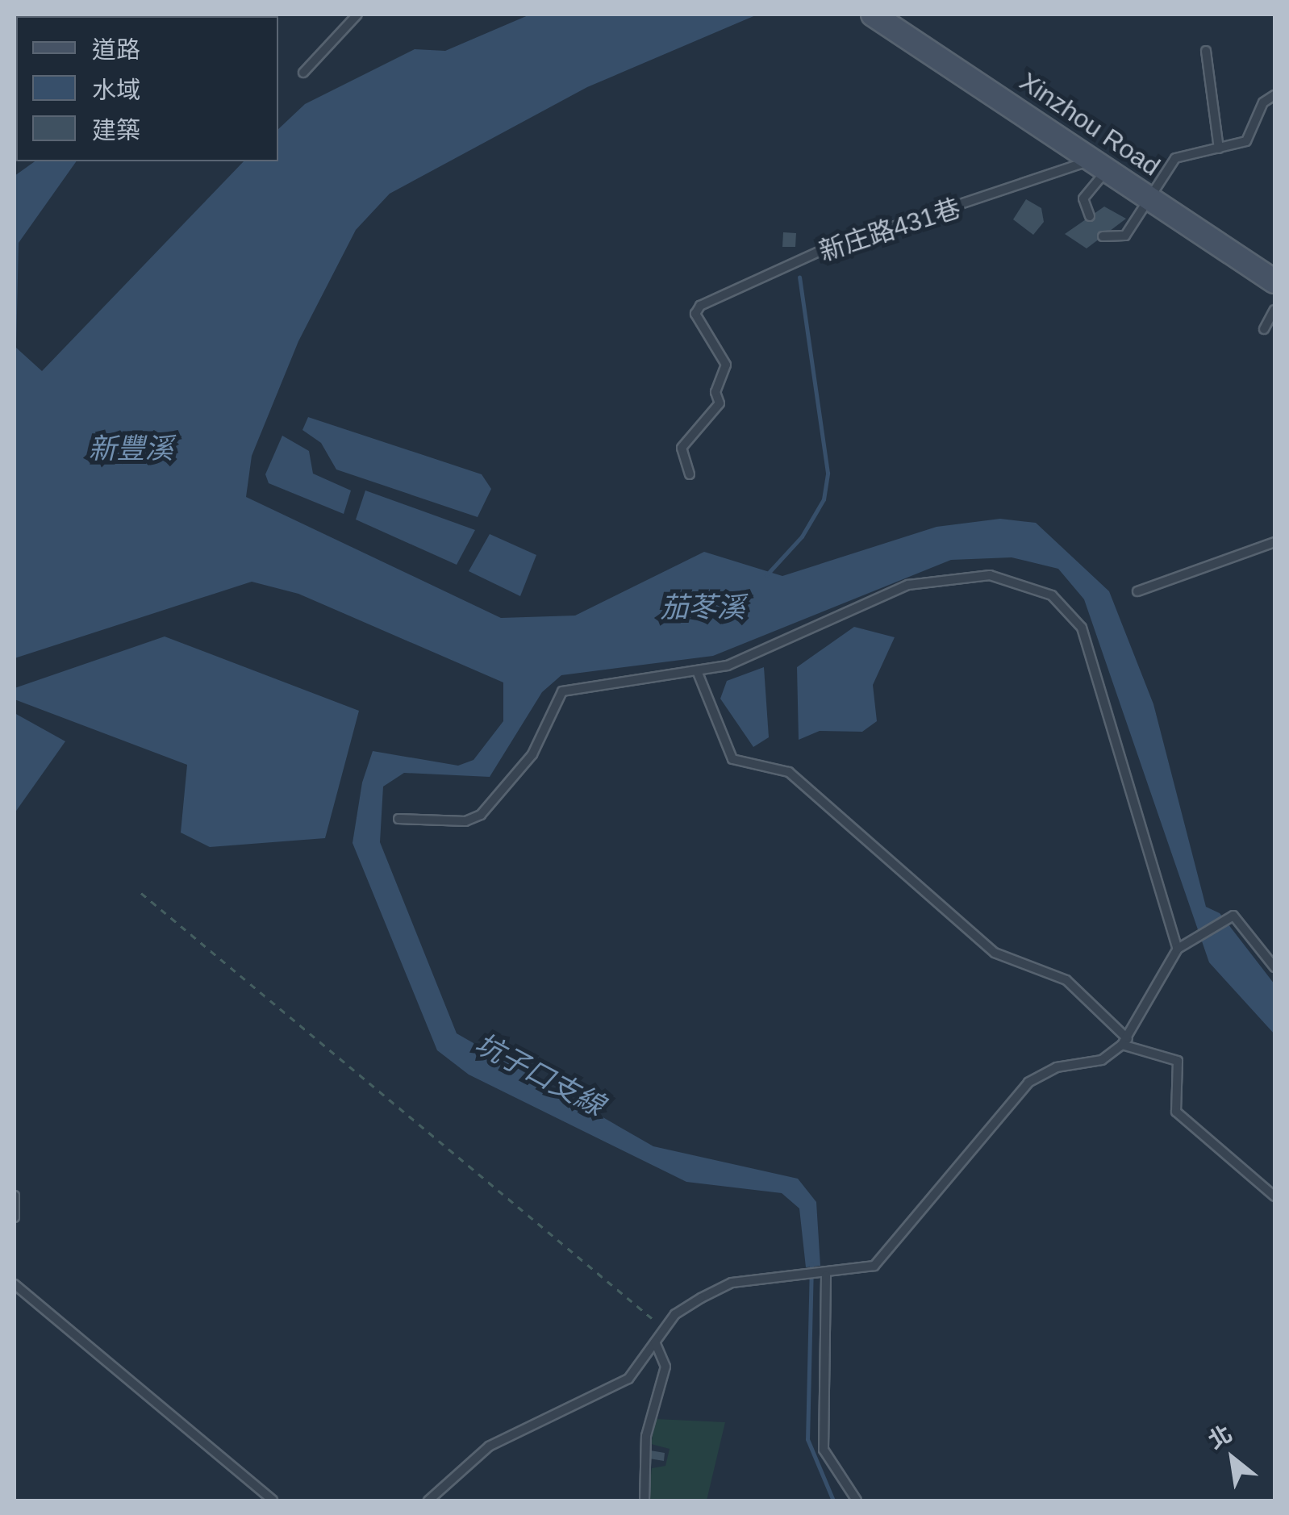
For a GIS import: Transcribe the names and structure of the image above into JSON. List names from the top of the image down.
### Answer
{
  "streets": {
    "street": ["Xinzhou Road"],
    "lane": ["新庄路431巷"]
  },
  "crossings": [
    ["Xinzhou Road", "新庄路431巷"]
  ],
  "water": ["新豐溪", "茄苳溪", "坑子口支線"],
  "legend": ["道路", "水域", "建築"],
  "north": "top left"
}
